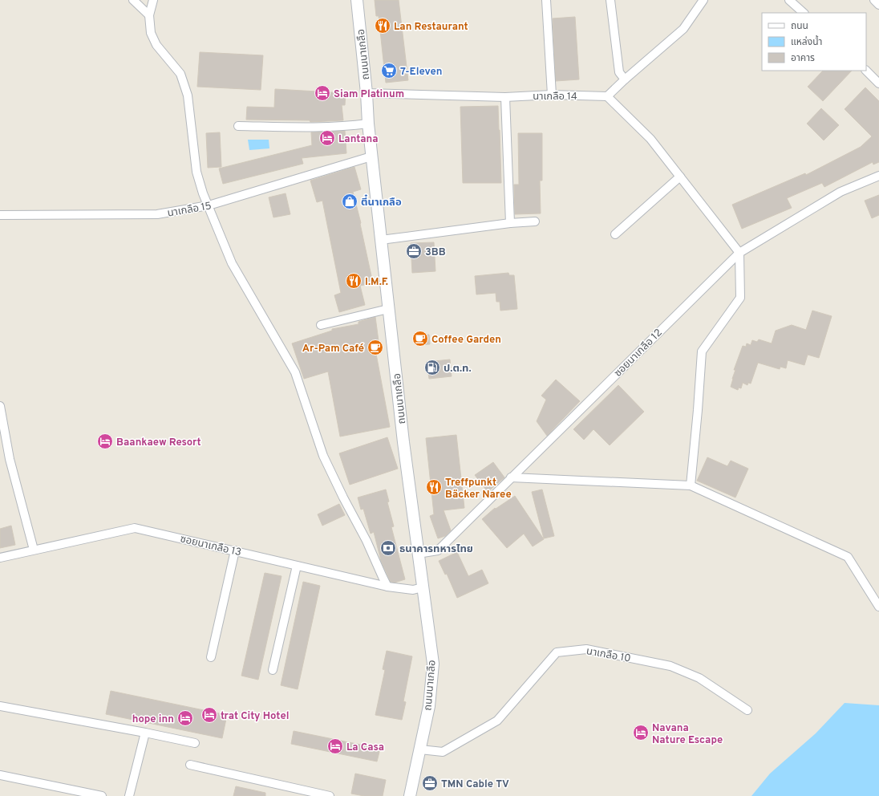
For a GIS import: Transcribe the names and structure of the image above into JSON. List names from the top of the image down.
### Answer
{
  "streets": {
    "street": [
      "ถนนนาเกลือ",
      "นาเกลือ 14",
      "นาเกลือ 15",
      "ซอยนาเกลือ 12",
      "ซอยนาเกลือ 13",
      "นาเกลือ 10"
    ]
  },
  "crossings": [
    ["ถนนนาเกลือ", "นาเกลือ 14"],
    ["ถนนนาเกลือ", "นาเกลือ 15"],
    ["ถนนนาเกลือ", "ซอยนาเกลือ 12"],
    ["ถนนนาเกลือ", "ซอยนาเกลือ 13"],
    ["ถนนนาเกลือ", "นาเกลือ 10"]
  ],
  "places": {
    "restaurant": ["Lan Restaurant", "I.M.F.", "Treffpunkt Bäcker Naree"],
    "supermarket": ["7-Eleven"],
    "hotel": [
      "Siam Platinum",
      "Lantana",
      "Baankaew Resort",
      "trat City Hotel",
      "hope inn",
      "Navana Nature Escape",
      "La Casa"
    ],
    "shop": ["ตี๋นาเกลือ"],
    "office": ["3BB", "TMN Cable TV"],
    "cafe": ["Coffee Garden", "Ar-Pam Café"],
    "fuel station": ["ป.ต.ท."],
    "bank": ["ธนาคารทหารไทย"]
  },
  "legend": ["ถนน", "แหล่งน้ำ", "อาคาร"]
}
